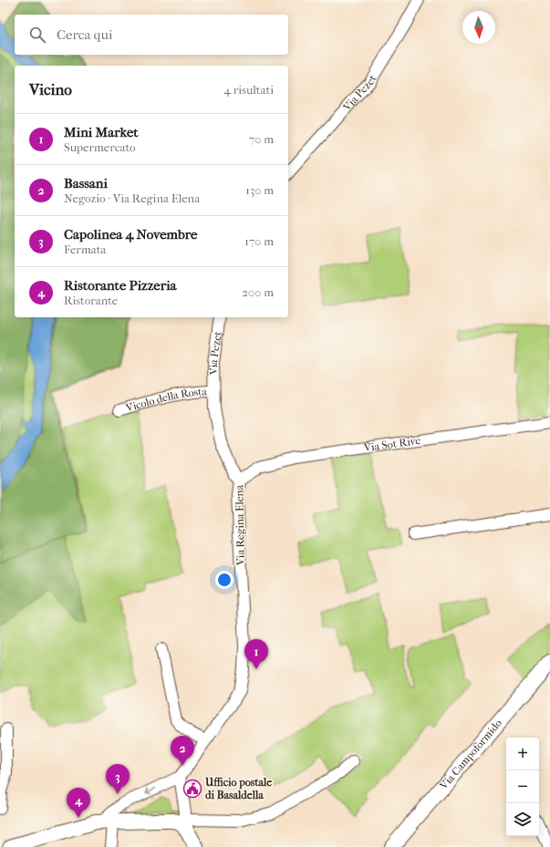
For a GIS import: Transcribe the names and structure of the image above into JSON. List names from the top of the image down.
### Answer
{
  "streets": {
    "main road": ["Via Campoformido"],
    "street": [
      "Via Pezet",
      "Vicolo della Rosta",
      "Via Sot Rive",
      "Via Regina Elena"
    ]
  },
  "crossings": [
    ["Via Pezet", "Vicolo della Rosta"],
    ["Via Pezet", "Via Regina Elena"],
    ["Vicolo della Rosta", "Via Regina Elena"],
    ["Via Sot Rive", "Via Regina Elena"]
  ],
  "places": {
    "public building": ["Ufficio postale di Basaldella"]
  },
  "north": "bottom",
  "page": {
    "search": "Cerca qui",
    "heading": ["Vicino", "4 risultati"],
    "list": [
      {
        "mark": "1",
        "name": "Mini Market",
        "note": "Supermercato",
        "value": "70 m"
      },
      {
        "mark": "2",
        "name": "Bassani",
        "note": "Negozio · Via Regina Elena",
        "value": "130 m"
      },
      {
        "mark": "3",
        "name": "Capolinea 4 Novembre",
        "note": "Fermata",
        "value": "170 m"
      },
      {
        "mark": "4",
        "name": "Ristorante Pizzeria",
        "note": "Ristorante",
        "value": "200 m"
      }
    ],
    "pins": [
      "1",
      "2",
      "3",
      "4"
    ],
    "map_buttons": ["+", "−"]
  }
}
